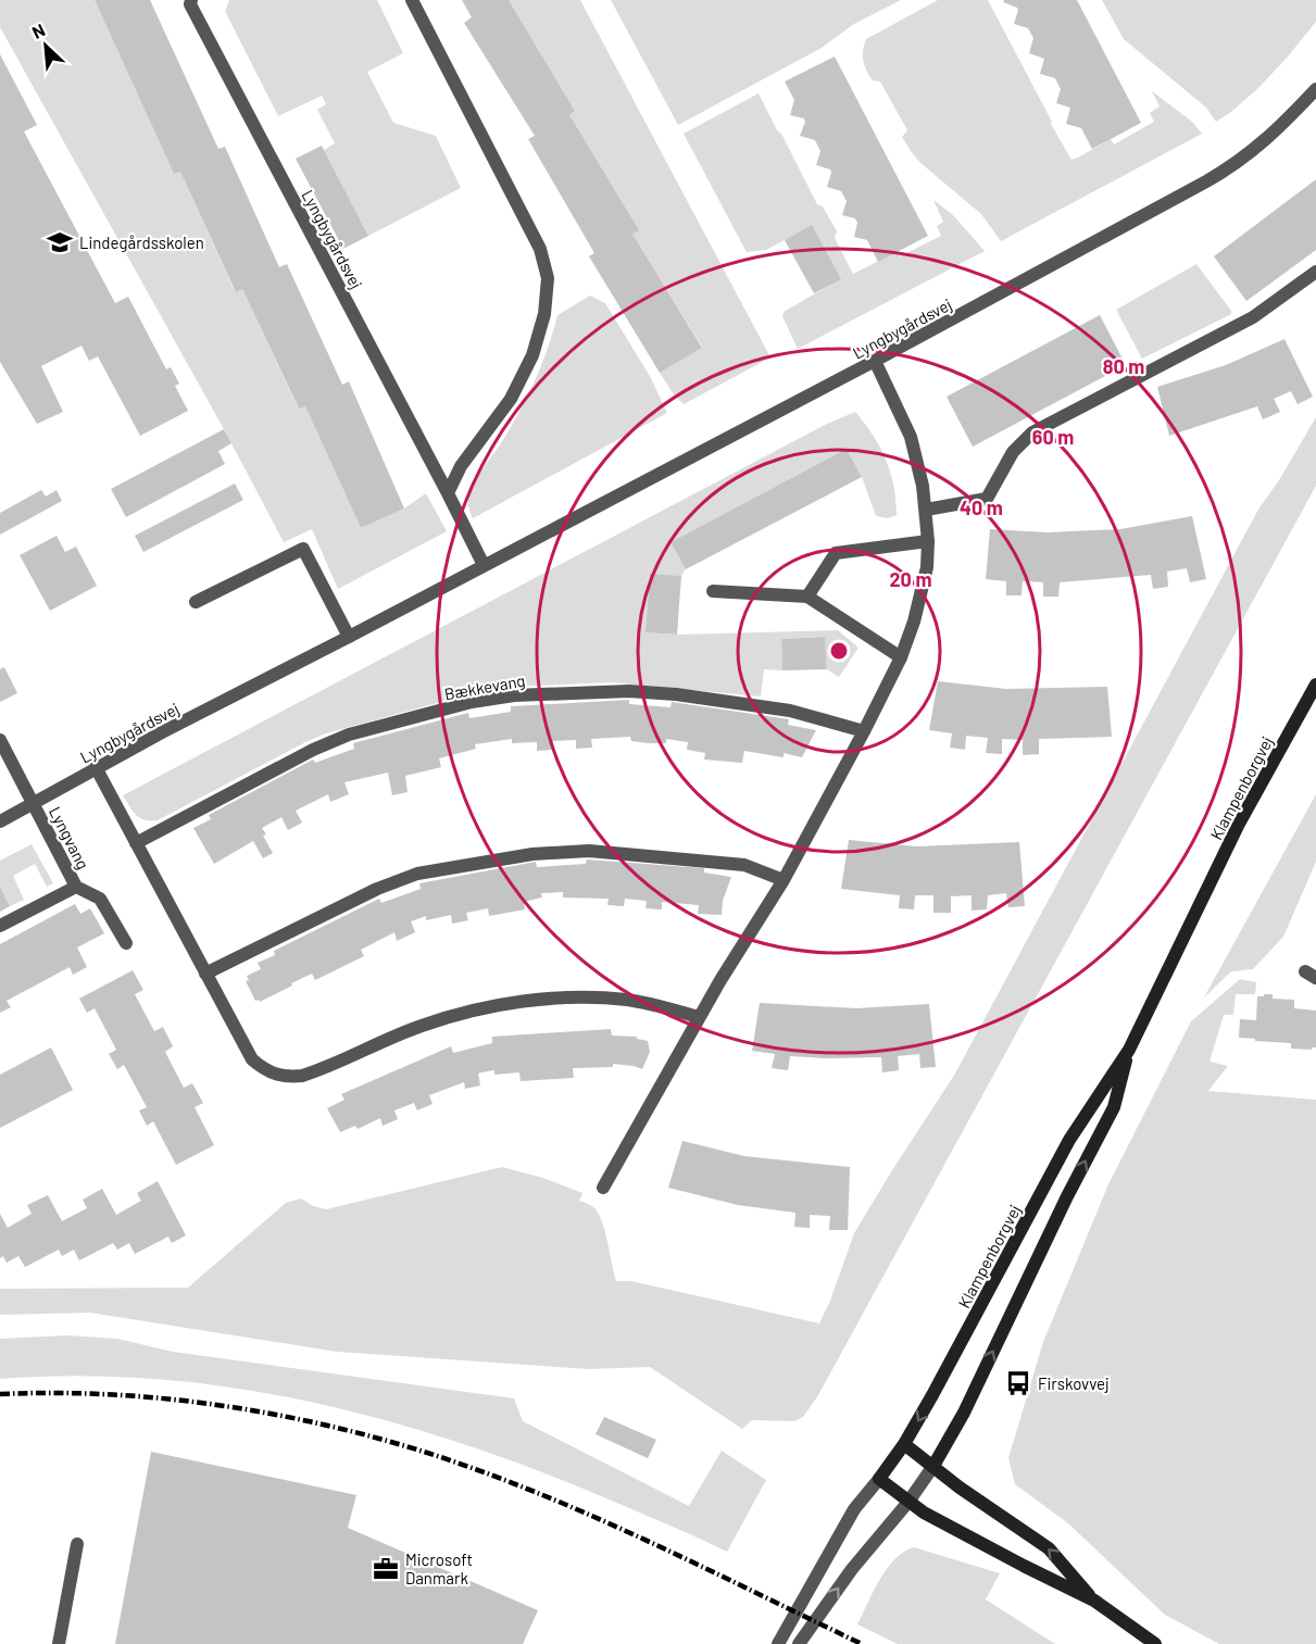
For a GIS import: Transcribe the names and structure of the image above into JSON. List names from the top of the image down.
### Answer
{
  "streets": {
    "street": [
      "Lyngbygårdsvej",
      "Bækkevang",
      "Klampenborgvej",
      "Lyngvang"
    ]
  },
  "crossings": [
    ["Lyngbygårdsvej", "Lyngvang"]
  ],
  "places": {
    "school or university": ["Lindegårdsskolen"],
    "bus stop": ["Firskovvej"],
    "office": ["Microsoft Danmark"]
  },
  "north": "top left",
  "rings": [
    "80 m",
    "60 m",
    "40 m",
    "20 m"
  ]
}
